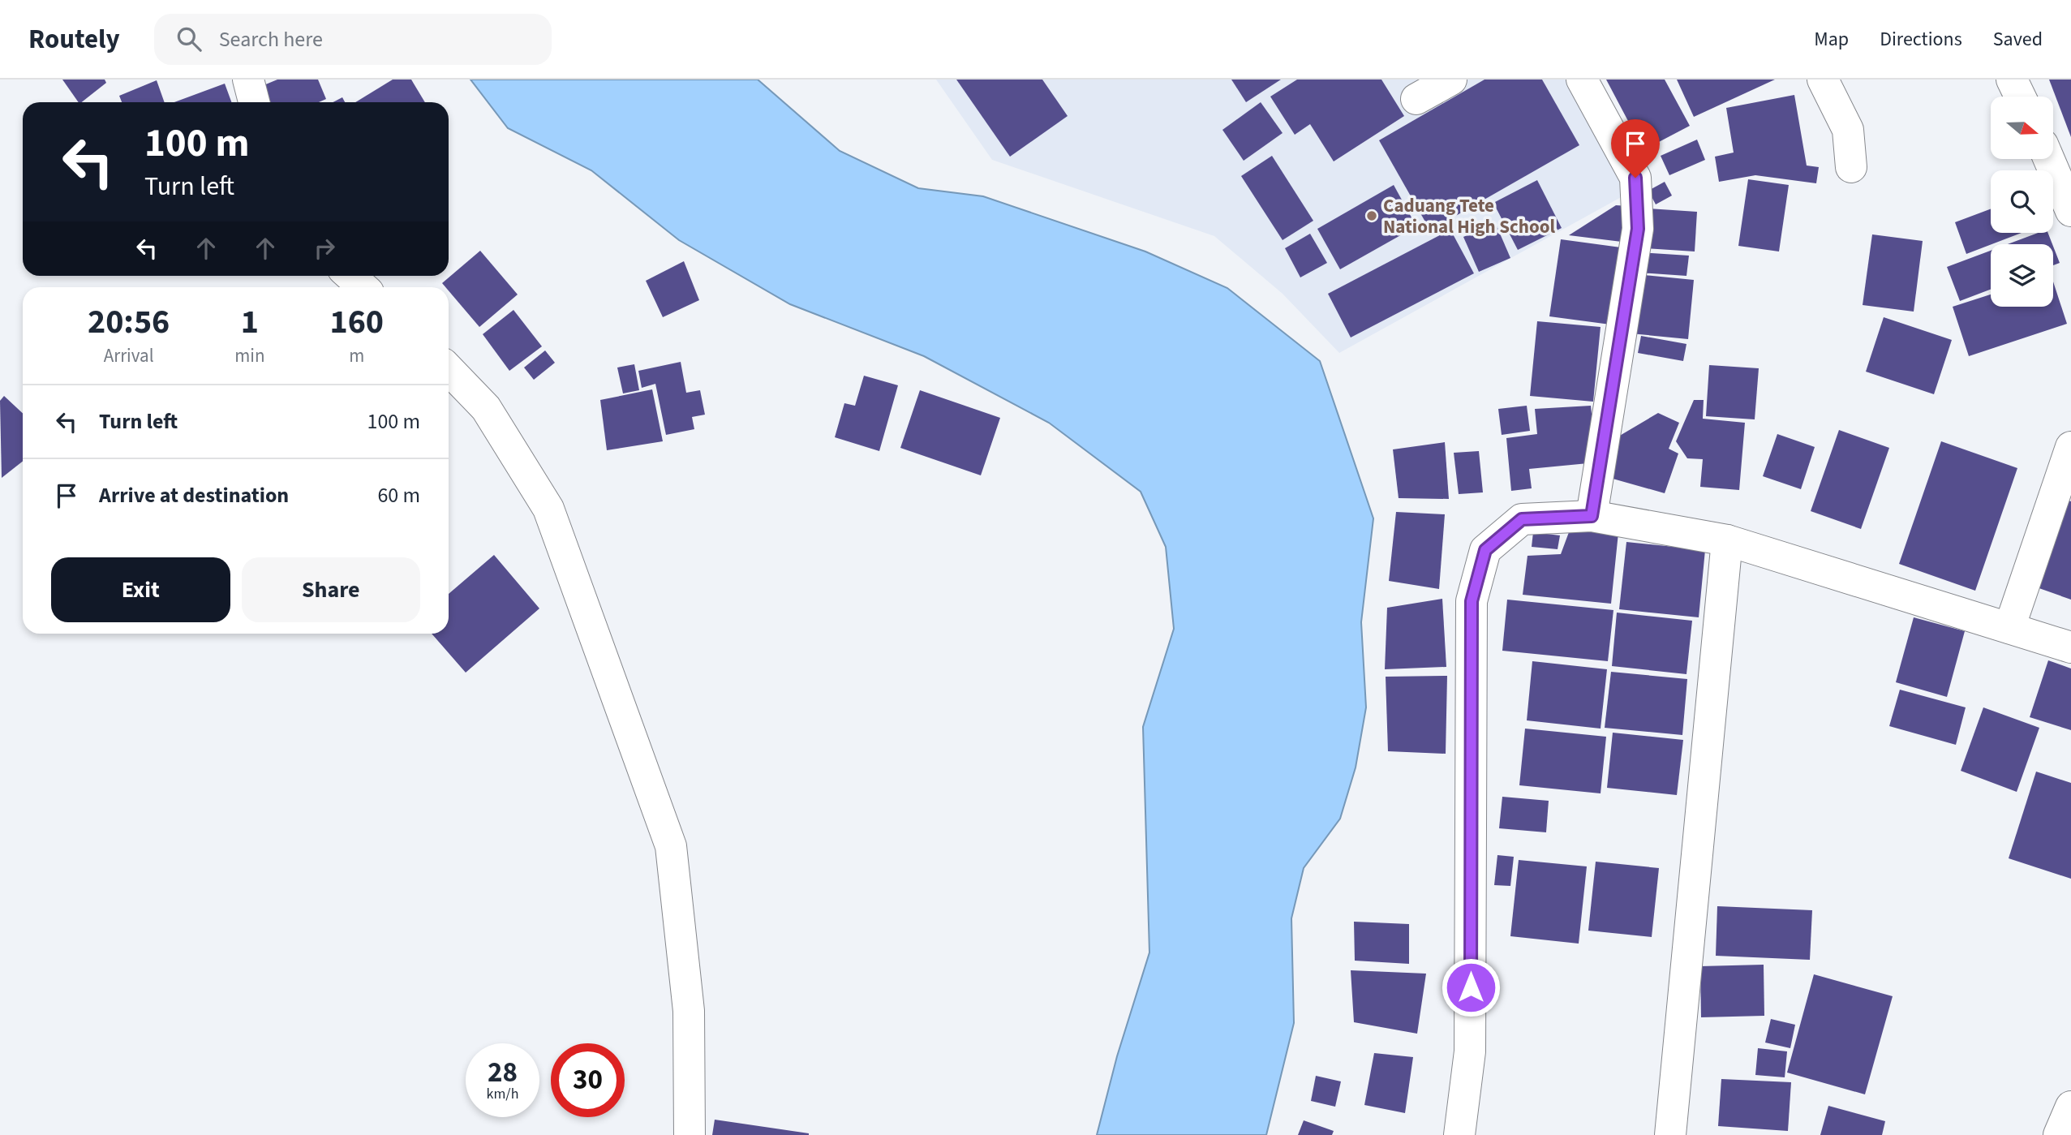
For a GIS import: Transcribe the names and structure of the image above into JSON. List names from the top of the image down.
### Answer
{
  "places": ["Caduang Tete National High School"],
  "north": "right",
  "page": {
    "header": "Routely",
    "search": "Search here",
    "nav": ["Map", "Directions", "Saved"],
    "turn": ["100 m", "Turn left"],
    "eta": [
      "20:56",
      "Arrival",
      "1",
      "min",
      "160",
      "m"
    ],
    "list": [
      {
        "name": "Turn left",
        "value": "100 m"
      },
      {
        "name": "Arrive at destination",
        "value": "60 m"
      }
    ],
    "buttons": ["Exit", "Share"],
    "speed": "28 km/h",
    "limit": "30"
  }
}
